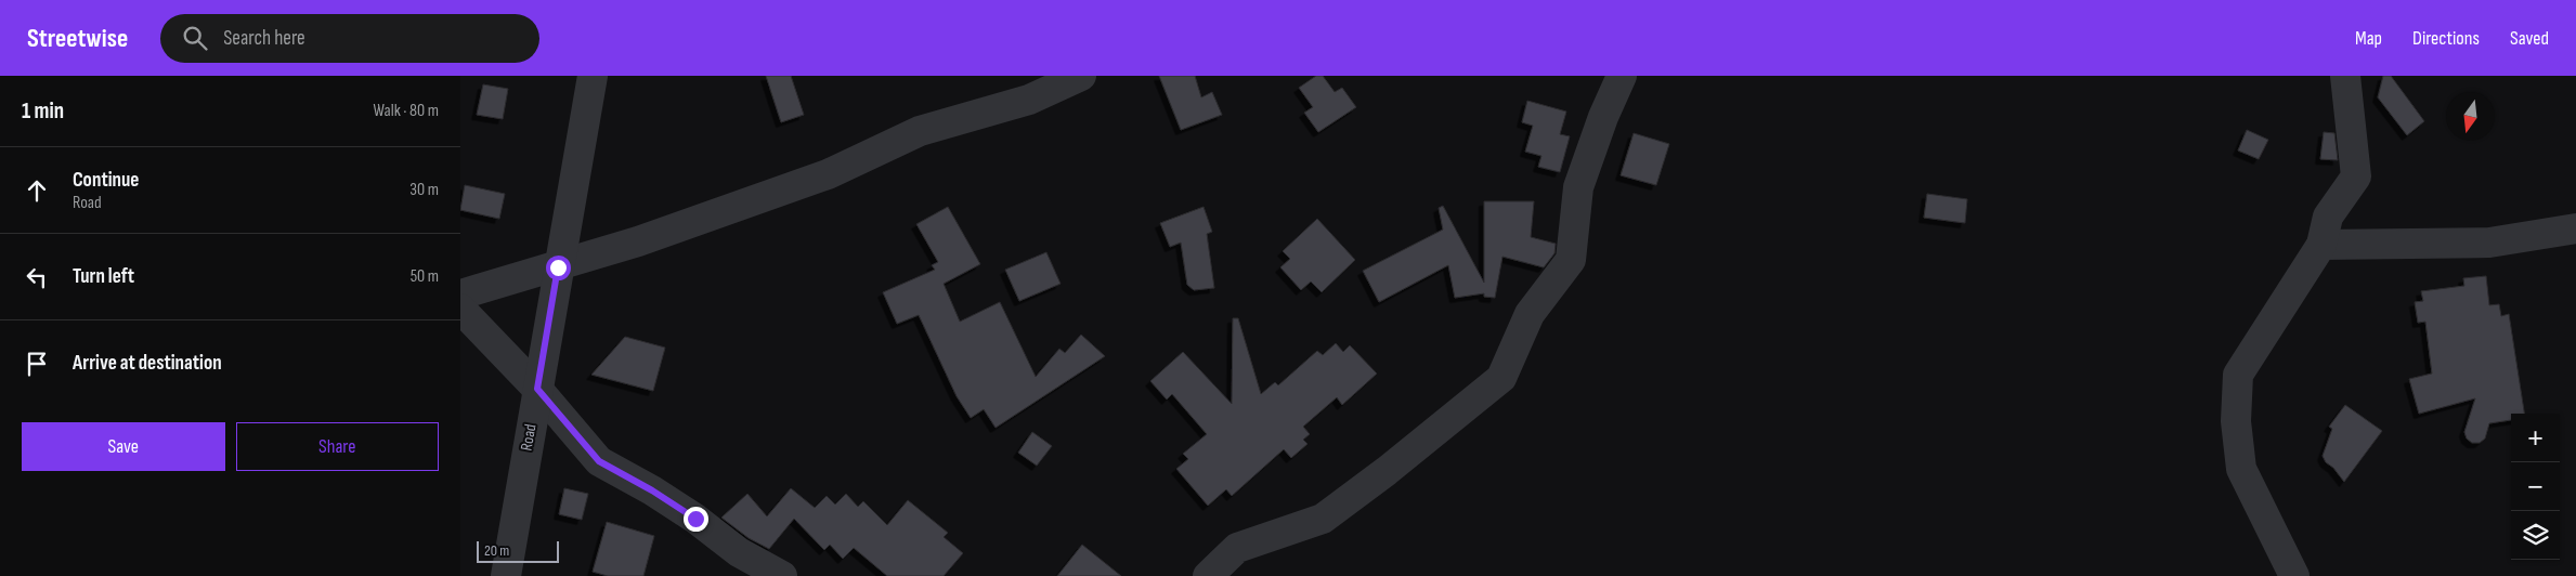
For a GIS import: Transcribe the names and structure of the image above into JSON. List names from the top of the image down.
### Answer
{
  "streets": {
    "street": ["Road"]
  },
  "scale_bar": "20 m",
  "north": "bottom",
  "page": {
    "header": "Streetwise",
    "search": "Search here",
    "nav": ["Map", "Directions", "Saved"],
    "heading": ["1 min", "Walk · 80 m"],
    "list": [
      ["Continue", "Road", "30 m"],
      ["Turn left", "50 m"],
      "Arrive at destination"
    ],
    "buttons": ["Save", "Share"],
    "map_buttons": ["+", "−"],
    "scale": "20 m"
  }
}
